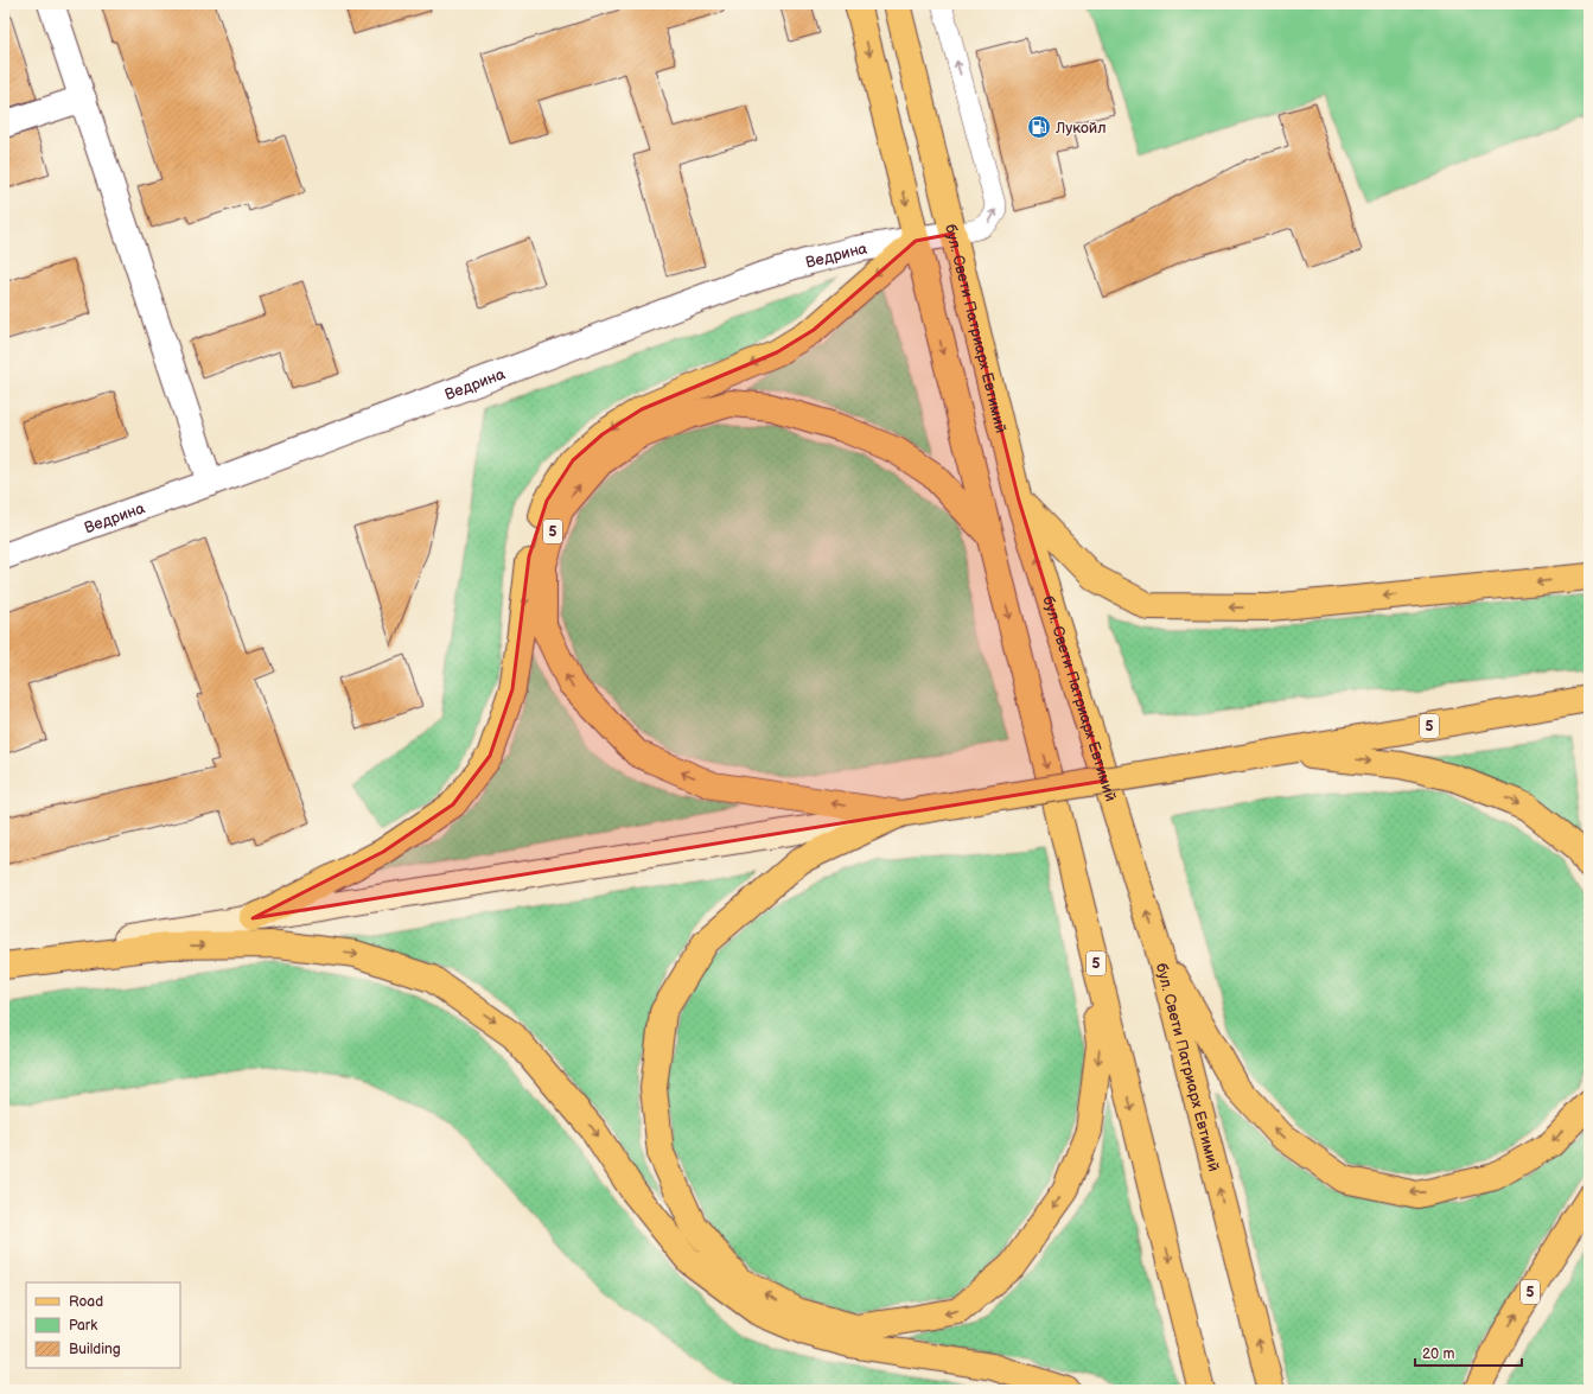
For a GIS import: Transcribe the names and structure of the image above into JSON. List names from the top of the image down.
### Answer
{
  "streets": {
    "main road": ["бул. Свети Патриарх Евтимий", "5"],
    "street": ["Ведрина"]
  },
  "crossings": [
    ["Ведрина", "бул. Свети Патриарх Евтимий"]
  ],
  "places": {
    "fuel station": ["Лукойл"]
  },
  "legend": ["Road", "Park", "Building"],
  "scale_bar": "20 m"
}
